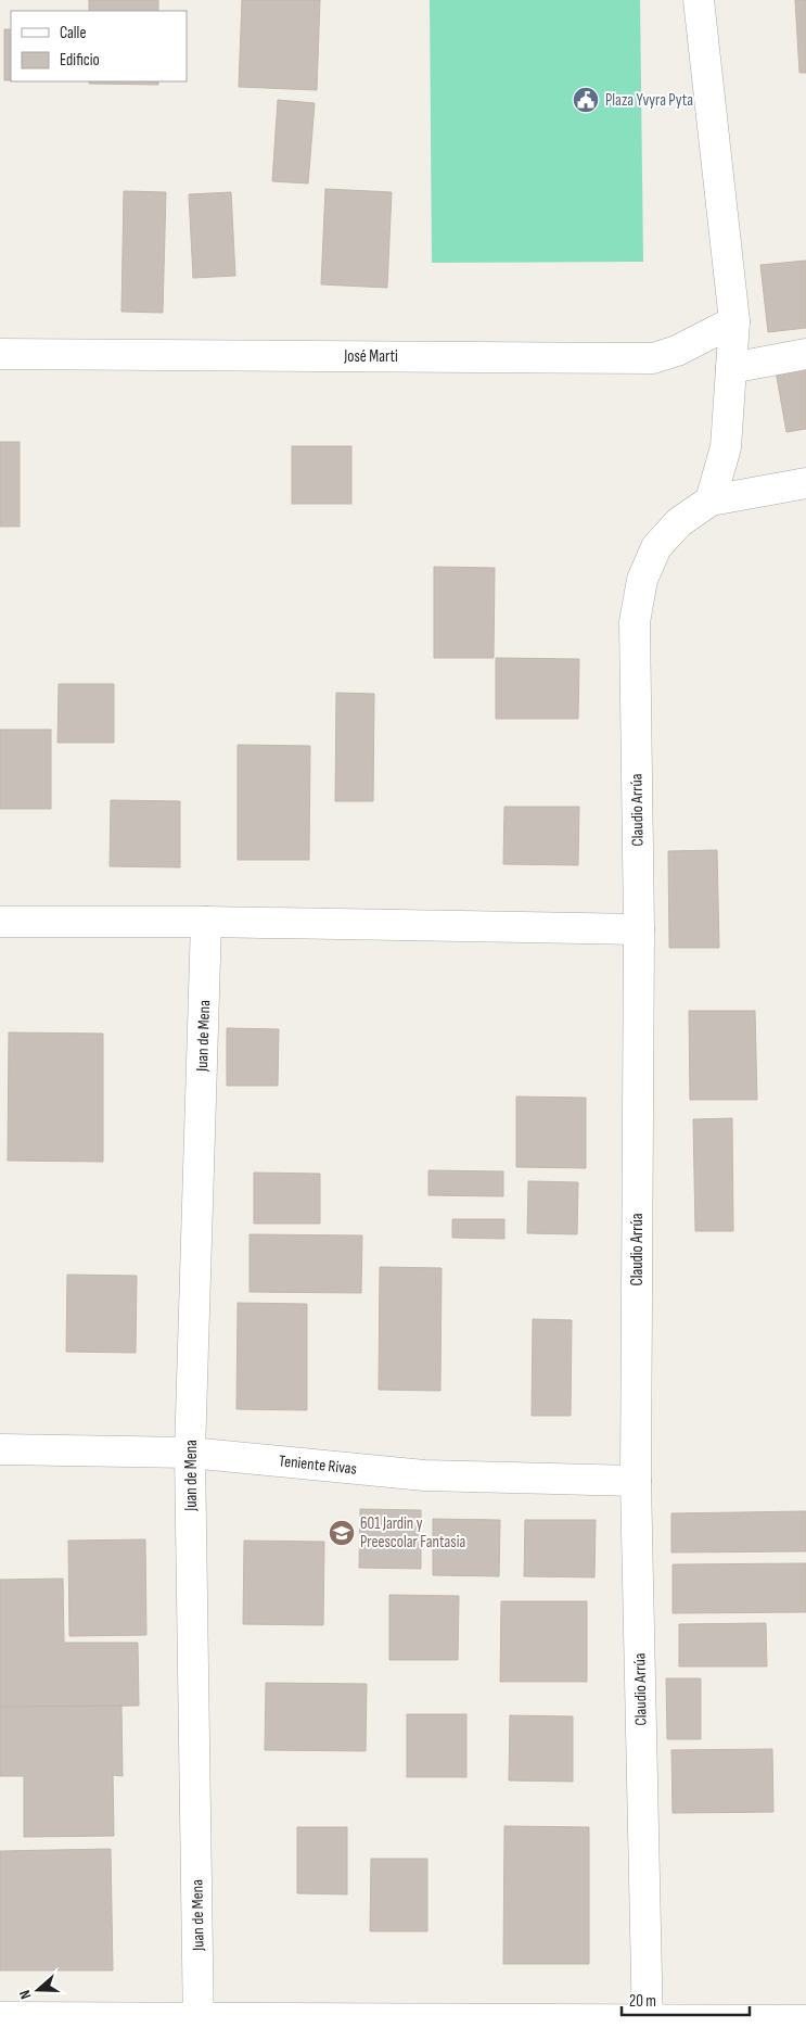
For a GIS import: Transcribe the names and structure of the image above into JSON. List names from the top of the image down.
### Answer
{
  "streets": {
    "street": [
      "José Marti",
      "Claudio Arrúa",
      "Juan de Mena",
      "Teniente Rivas"
    ]
  },
  "crossings": [
    ["Claudio Arrúa", "Teniente Rivas"],
    ["Juan de Mena", "Teniente Rivas"]
  ],
  "places": {
    "public building": ["Plaza Yvyra Pyta"],
    "school or university": ["601 Jardin y Preescolar Fantasia"]
  },
  "legend": ["Calle", "Edificio"],
  "scale_bar": "20 m",
  "north": "left"
}
